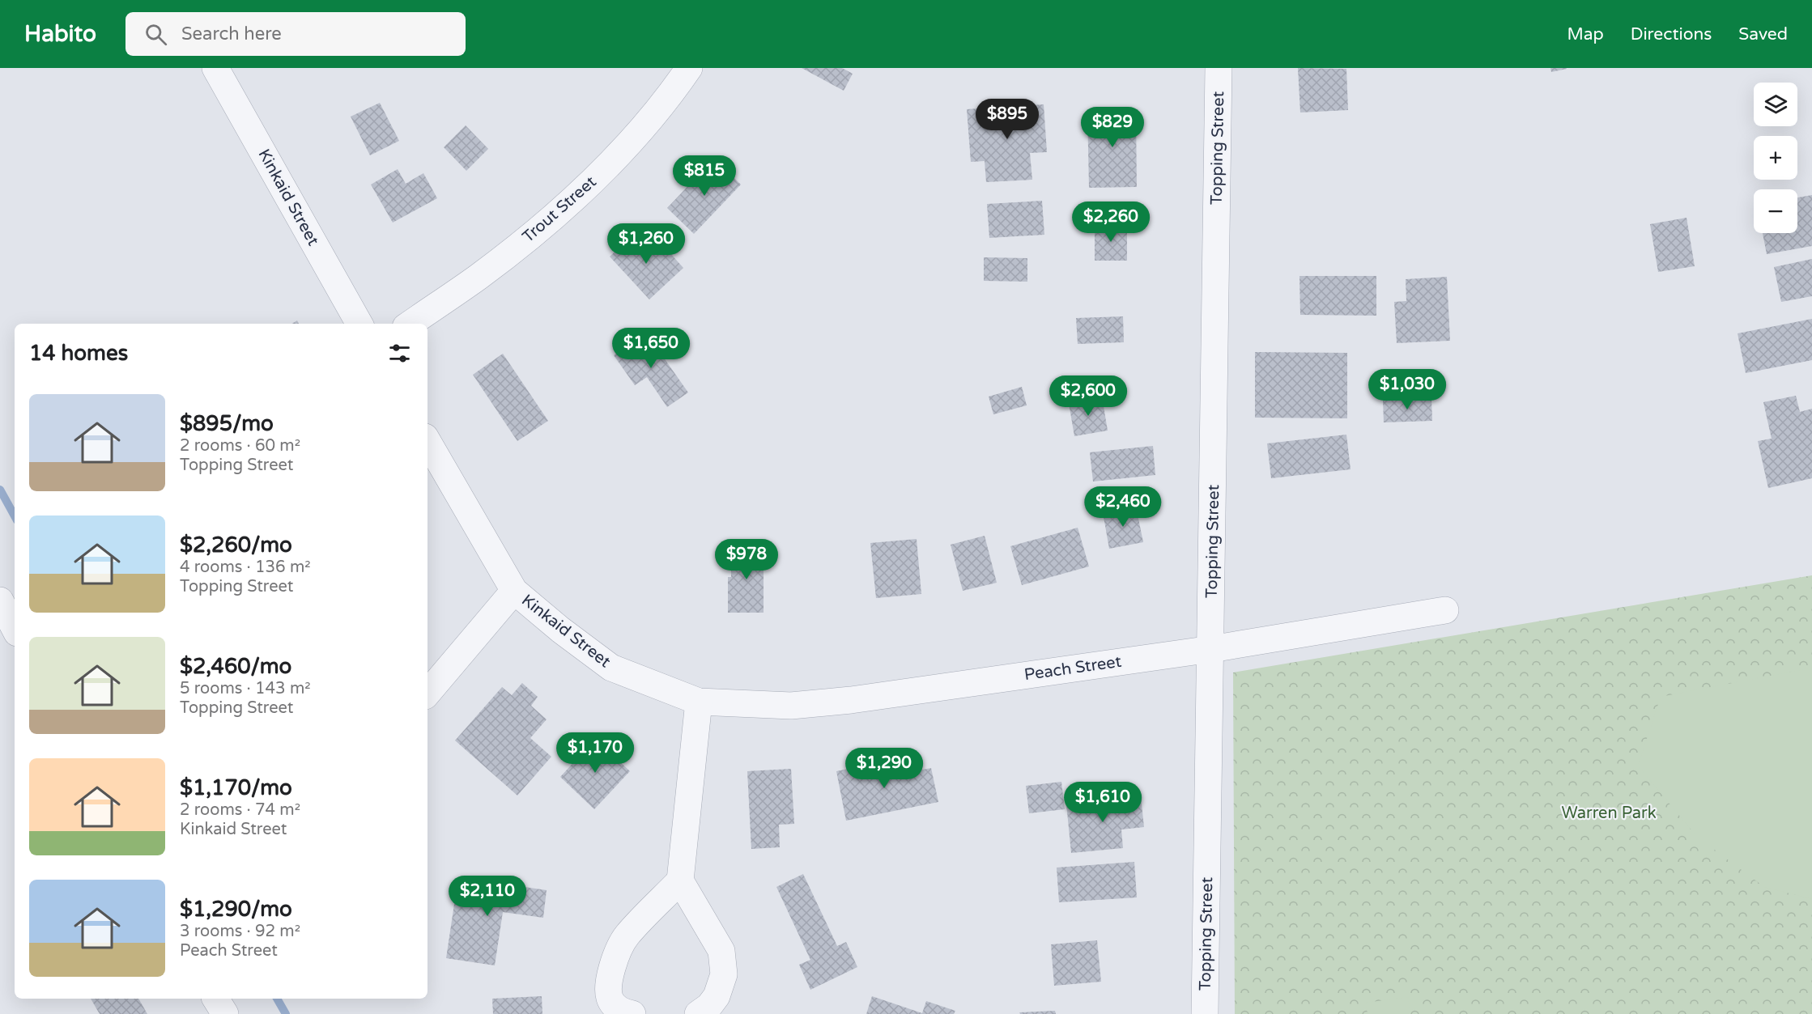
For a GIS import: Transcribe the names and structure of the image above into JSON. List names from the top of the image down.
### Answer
{
  "streets": {
    "street": [
      "Topping Street",
      "Kinkaid Street",
      "Trout Street",
      "Peach Street"
    ]
  },
  "crossings": [
    ["Topping Street", "Peach Street"],
    ["Kinkaid Street", "Peach Street"]
  ],
  "parks": ["Warren Park"],
  "page": {
    "header": "Habito",
    "search": "Search here",
    "nav": ["Map", "Directions", "Saved"],
    "map_buttons": ["+", "−"],
    "price": [
      "$895",
      "$829",
      "$815",
      "$2,260",
      "$1,260",
      "$1,650",
      "$1,030",
      "$2,600",
      "$2,460",
      "$978",
      "$1,170",
      "$1,290",
      "$1,610",
      "$2,110"
    ],
    "heading": "14 homes",
    "list": [
      {
        "name": "$895/mo",
        "note": "2 rooms · 60 m² · Topping Street"
      },
      {
        "name": "$2,260/mo",
        "note": "4 rooms · 136 m² · Topping Street"
      },
      {
        "name": "$2,460/mo",
        "note": "5 rooms · 143 m² · Topping Street"
      },
      {
        "name": "$1,170/mo",
        "note": "2 rooms · 74 m² · Kinkaid Street"
      },
      {
        "name": "$1,290/mo",
        "note": "3 rooms · 92 m² · Peach Street"
      }
    ]
  }
}
